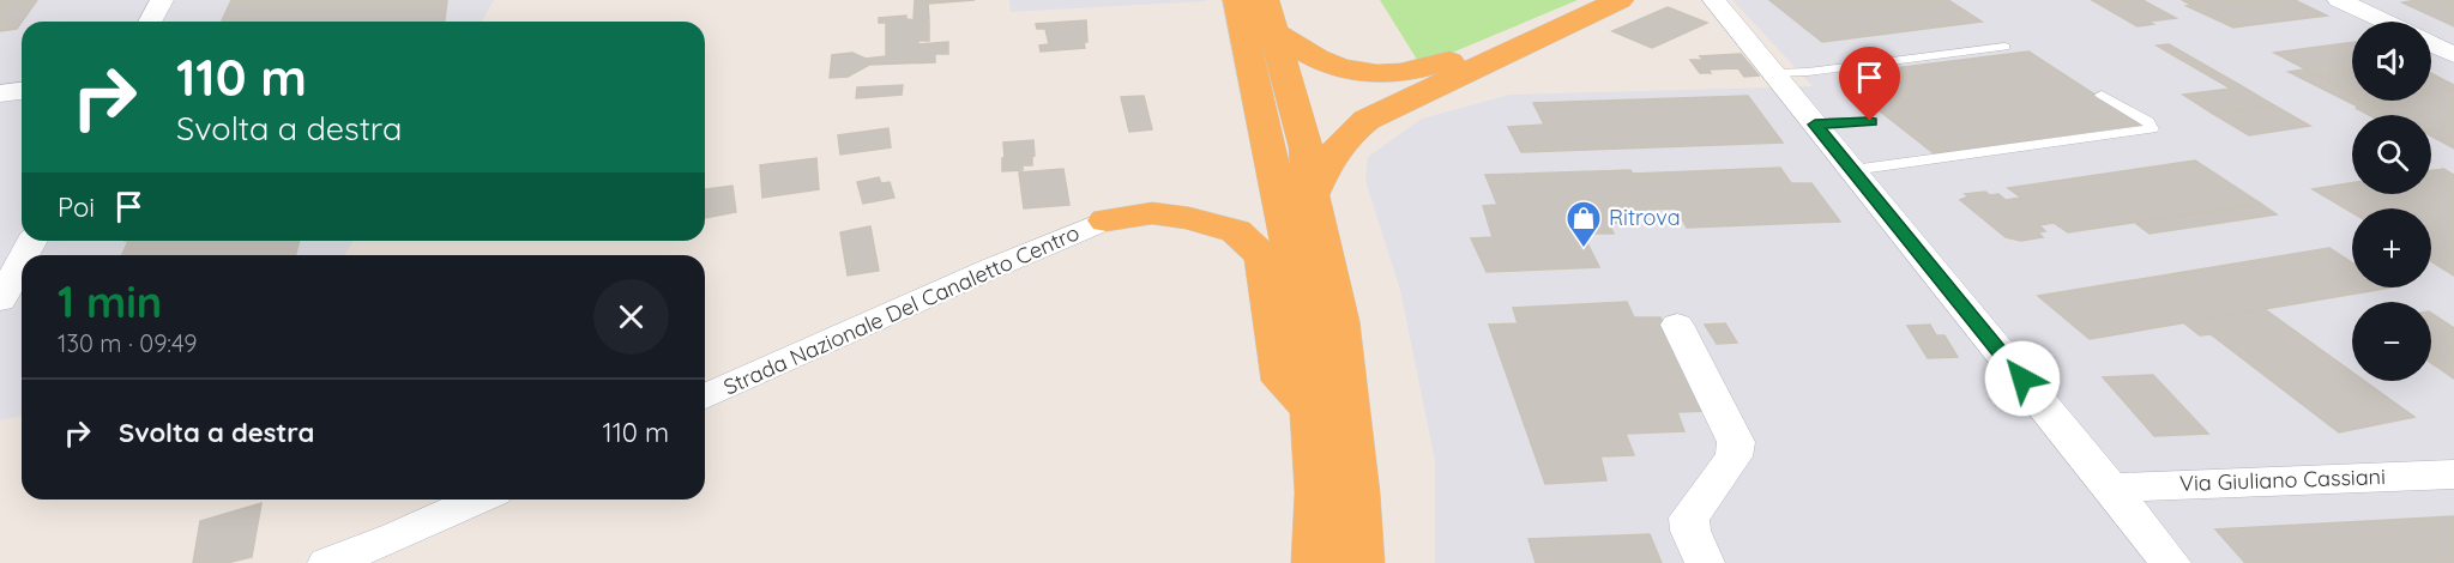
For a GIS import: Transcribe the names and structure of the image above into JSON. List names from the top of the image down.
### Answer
{
  "streets": {
    "street": ["Strada Nazionale Del Canaletto Centro", "Via Giuliano Cassiani"]
  },
  "places": {
    "shop": ["Ritrova"]
  },
  "page": {
    "map_buttons": ["+", "−"],
    "turn": ["110 m", "Svolta a destra"],
    "then": "Poi",
    "heading": ["1 min", "130 m · 09:49"],
    "list": [
      {
        "name": "Svolta a destra",
        "value": "110 m"
      }
    ]
  }
}
